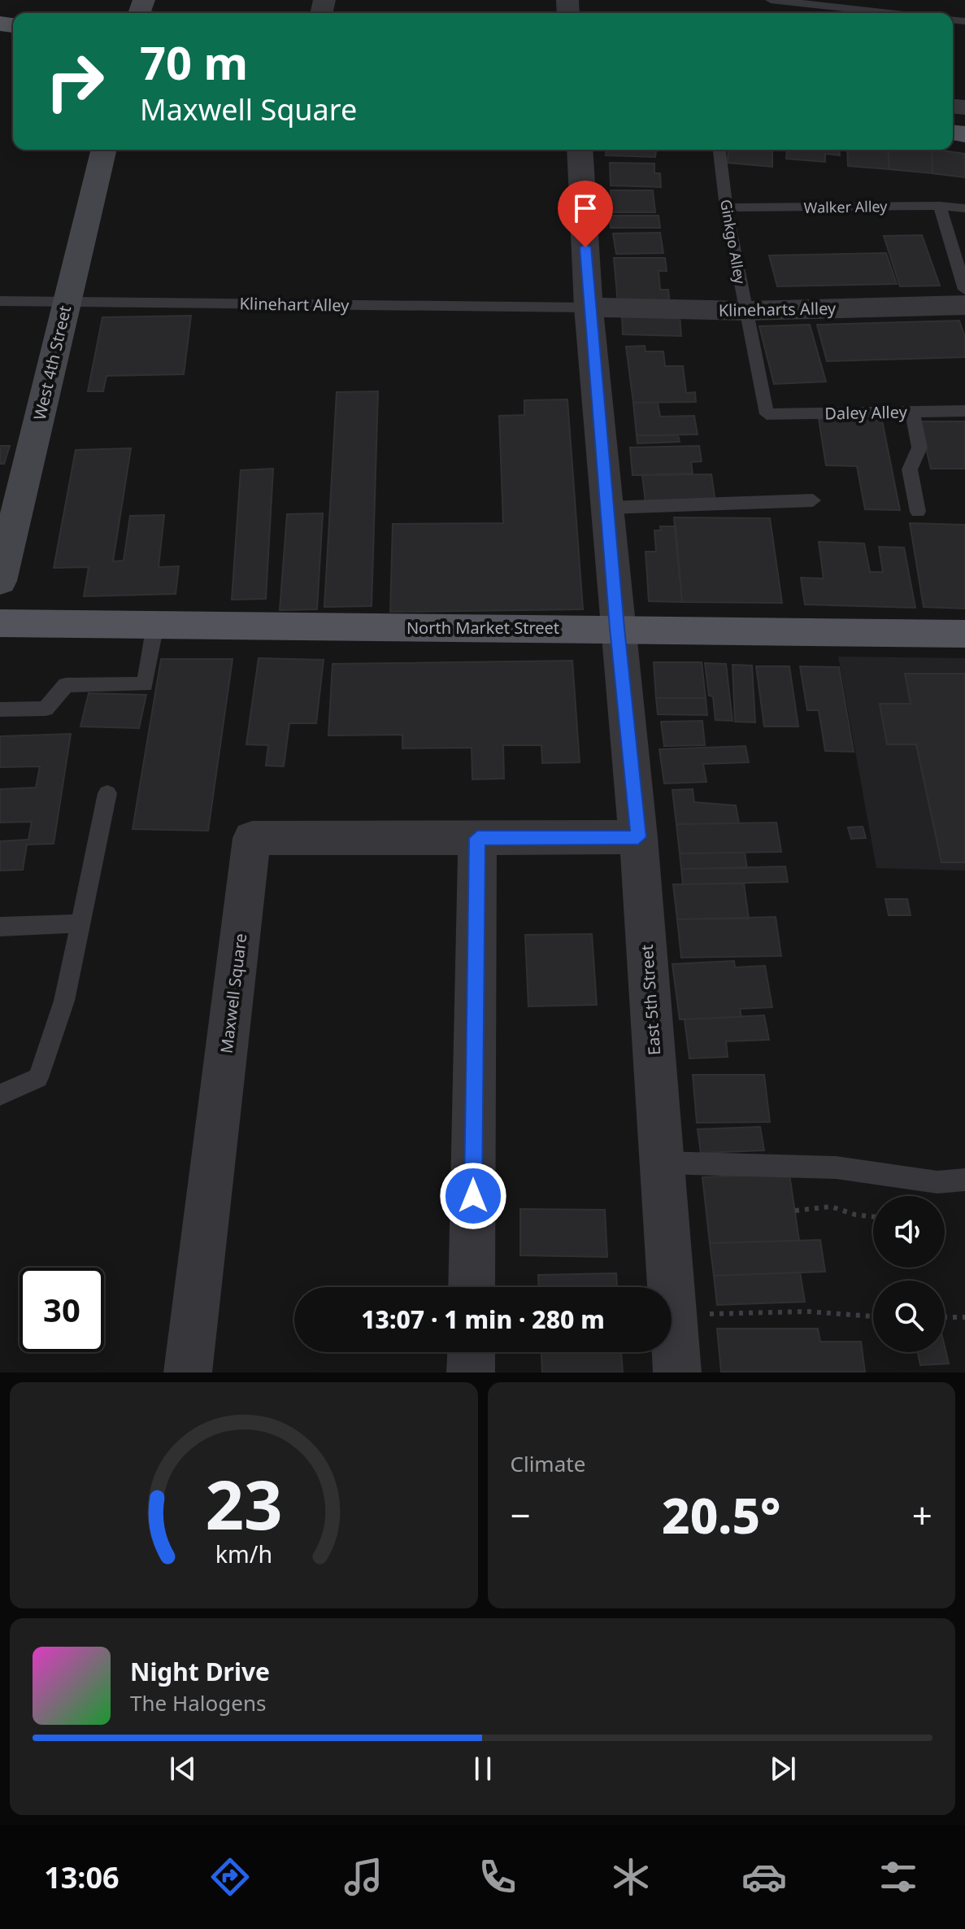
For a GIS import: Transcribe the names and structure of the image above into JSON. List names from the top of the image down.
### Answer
{
  "streets": {
    "main road": ["West 4th Street", "North Market Street"],
    "street": ["Klineharts Alley", "Maxwell Square", "East 5th Street"],
    "lane": [
      "Walker Alley",
      "Ginkgo Alley",
      "Klinehart Alley",
      "Daley Alley"
    ]
  },
  "crossings": [
    ["Walker Alley", "Ginkgo Alley"],
    ["Ginkgo Alley", "Klineharts Alley"],
    ["Ginkgo Alley", "Daley Alley"],
    ["Klinehart Alley", "Klineharts Alley"],
    ["Klinehart Alley", "West 4th Street"],
    ["Klinehart Alley", "East 5th Street"],
    ["Klineharts Alley", "East 5th Street"],
    ["North Market Street", "East 5th Street"],
    ["Maxwell Square", "East 5th Street"]
  ],
  "page": {
    "turn": ["70 m", "Maxwell Square"],
    "limit": "30",
    "trip": "13:07 · 1 min · 280 m",
    "tile": "Climate",
    "heat": ["−", "20.5°", "+"],
    "song": ["Night Drive", "The Halogens"],
    "tabs": "13:06",
    "gauge": ["23", "km/h"]
  }
}
